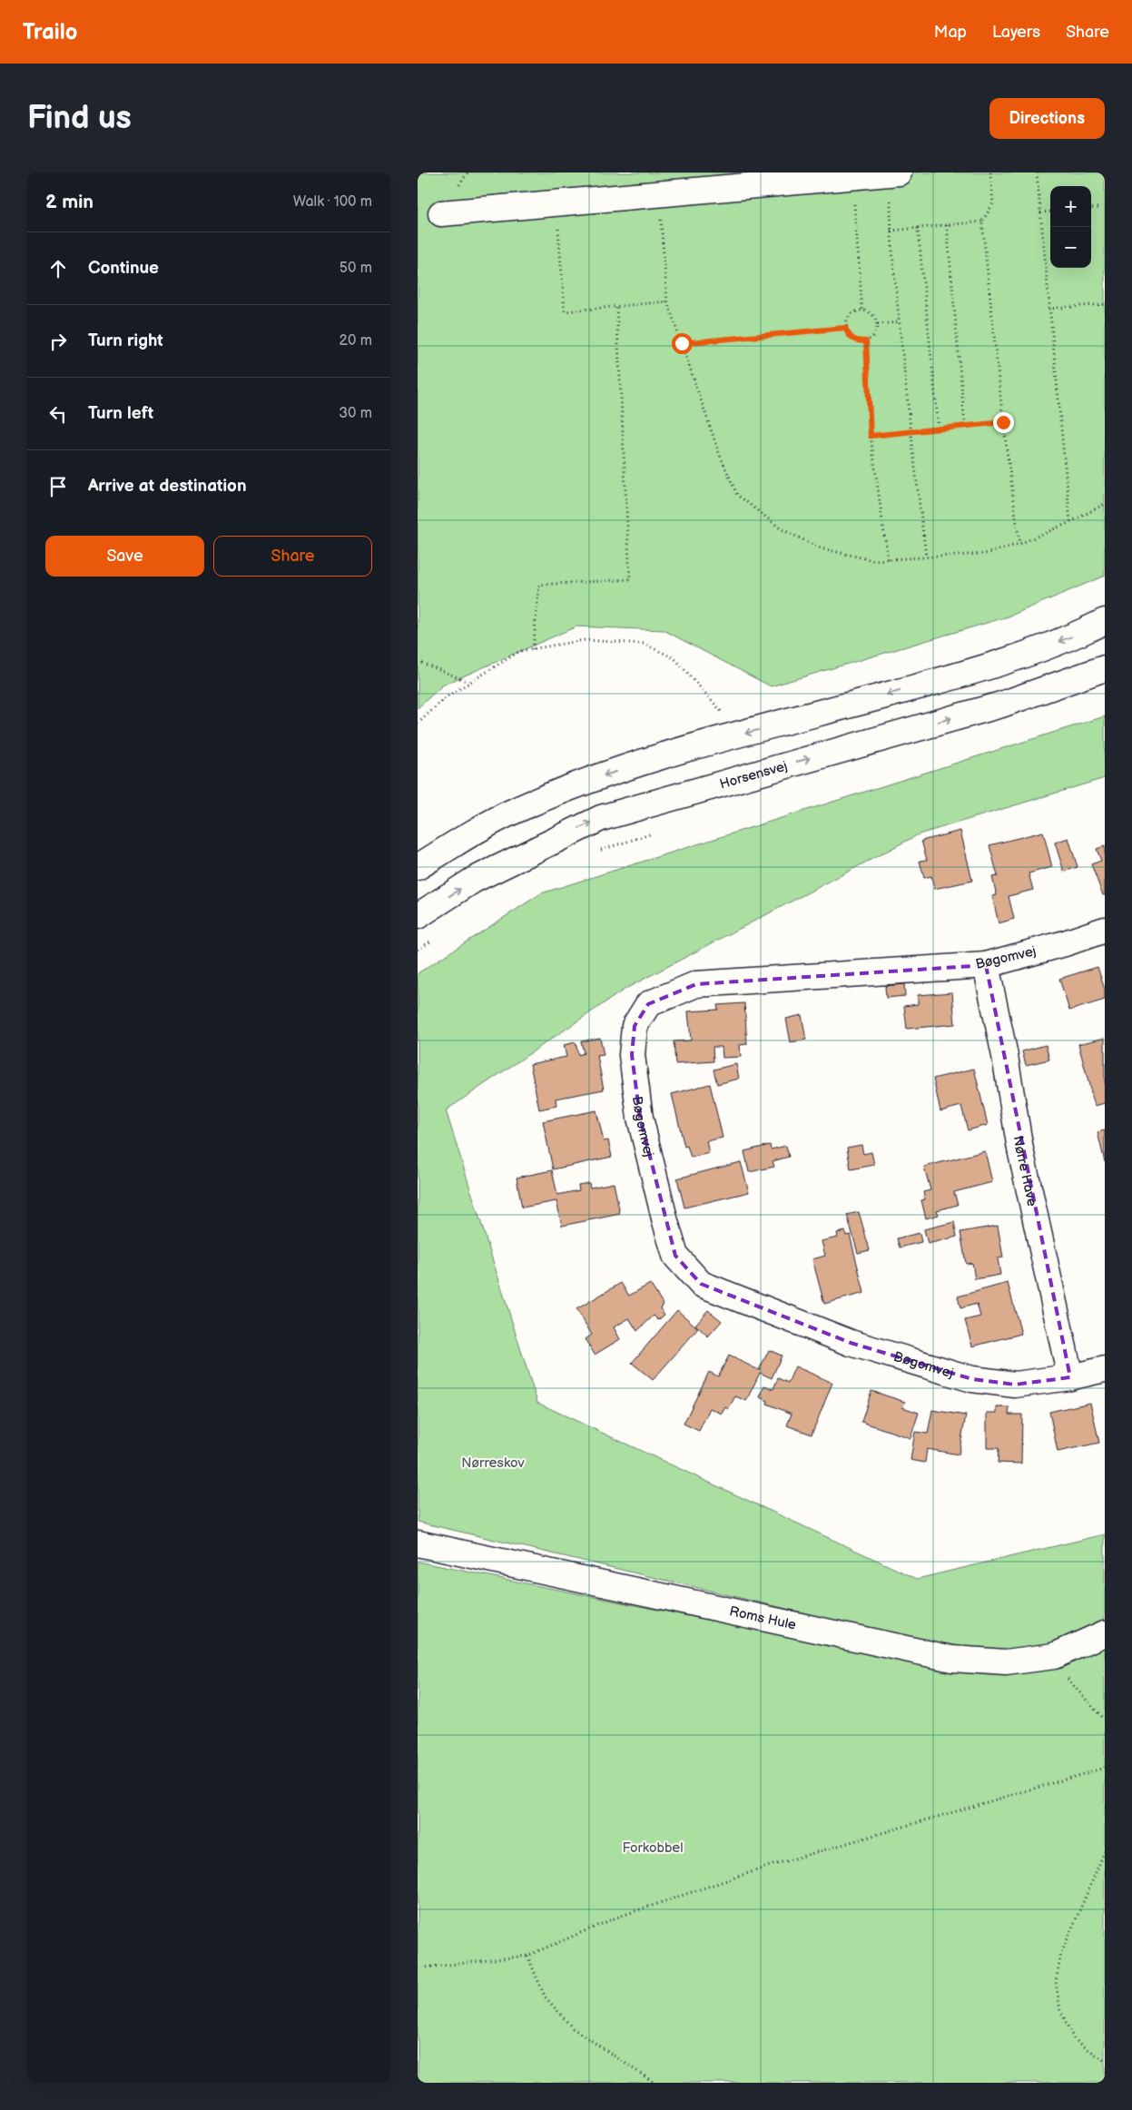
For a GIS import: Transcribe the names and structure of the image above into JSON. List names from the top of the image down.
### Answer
{
  "streets": {
    "street": [
      "Horsensvej",
      "Bøgomvej",
      "Nørre Have",
      "Roms Hule"
    ]
  },
  "crossings": [
    ["Bøgomvej", "Nørre Have"]
  ],
  "parks": ["Nørreskov", "Forkobbel"],
  "page": {
    "header": "Trailo",
    "nav": ["Map", "Layers", "Share"],
    "buttons": [
      "Directions",
      ["Save", "Share"]
    ],
    "title": "Find us",
    "heading": ["2 min", "Walk · 100 m"],
    "map_buttons": ["+", "−"],
    "list": [
      ["Continue", "50 m"],
      ["Turn right", "20 m"],
      ["Turn left", "30 m"],
      "Arrive at destination"
    ]
  }
}
